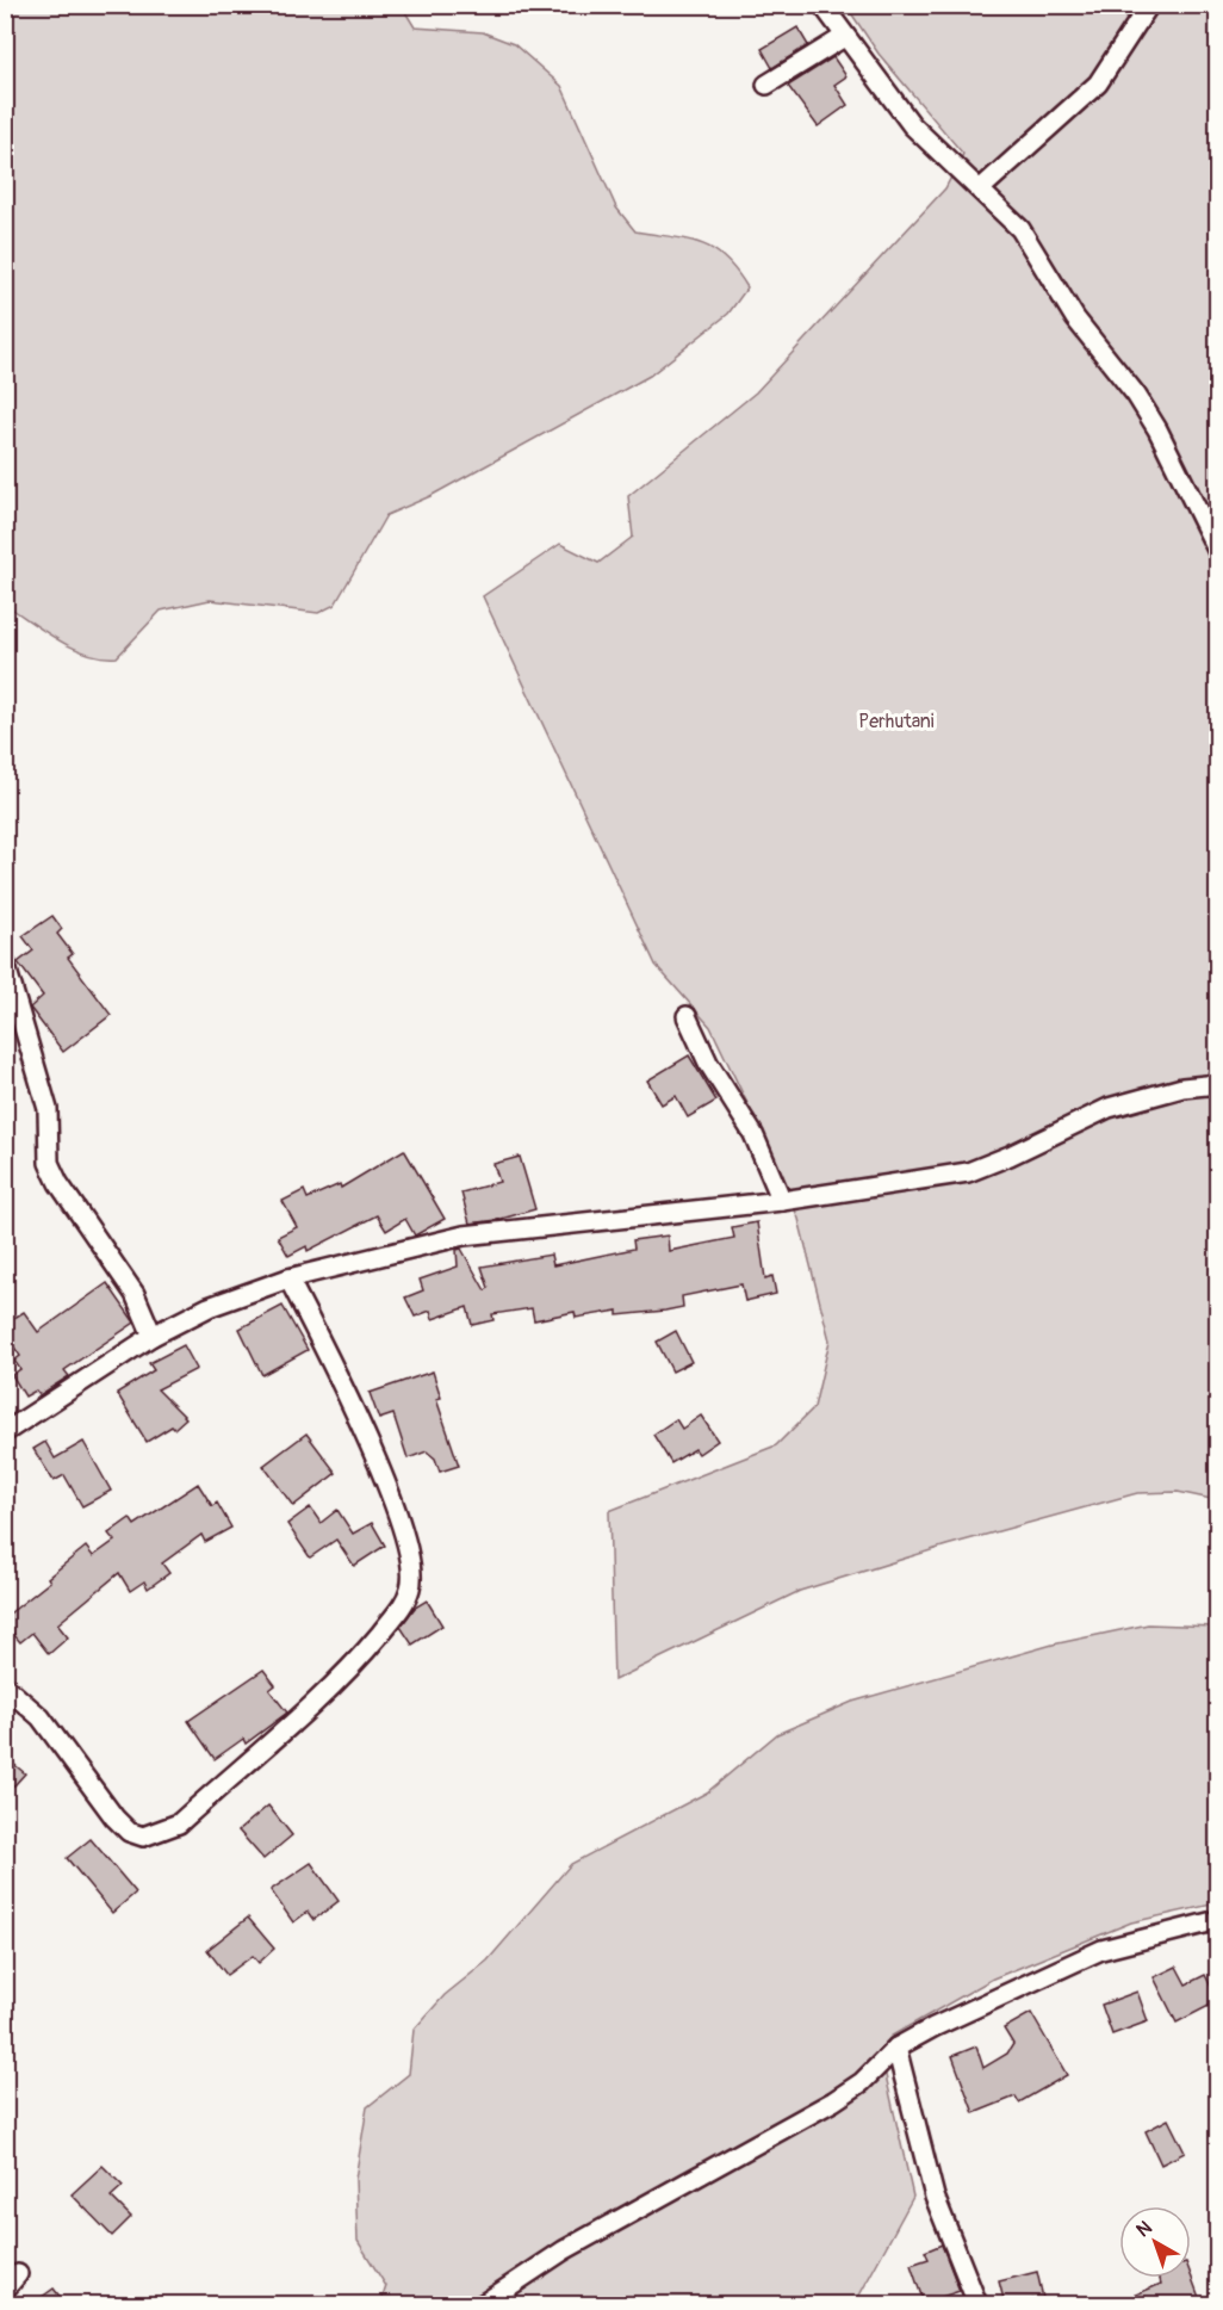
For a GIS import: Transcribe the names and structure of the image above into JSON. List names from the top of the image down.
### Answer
{
  "parks": ["Perhutani"],
  "north": "top left"
}
